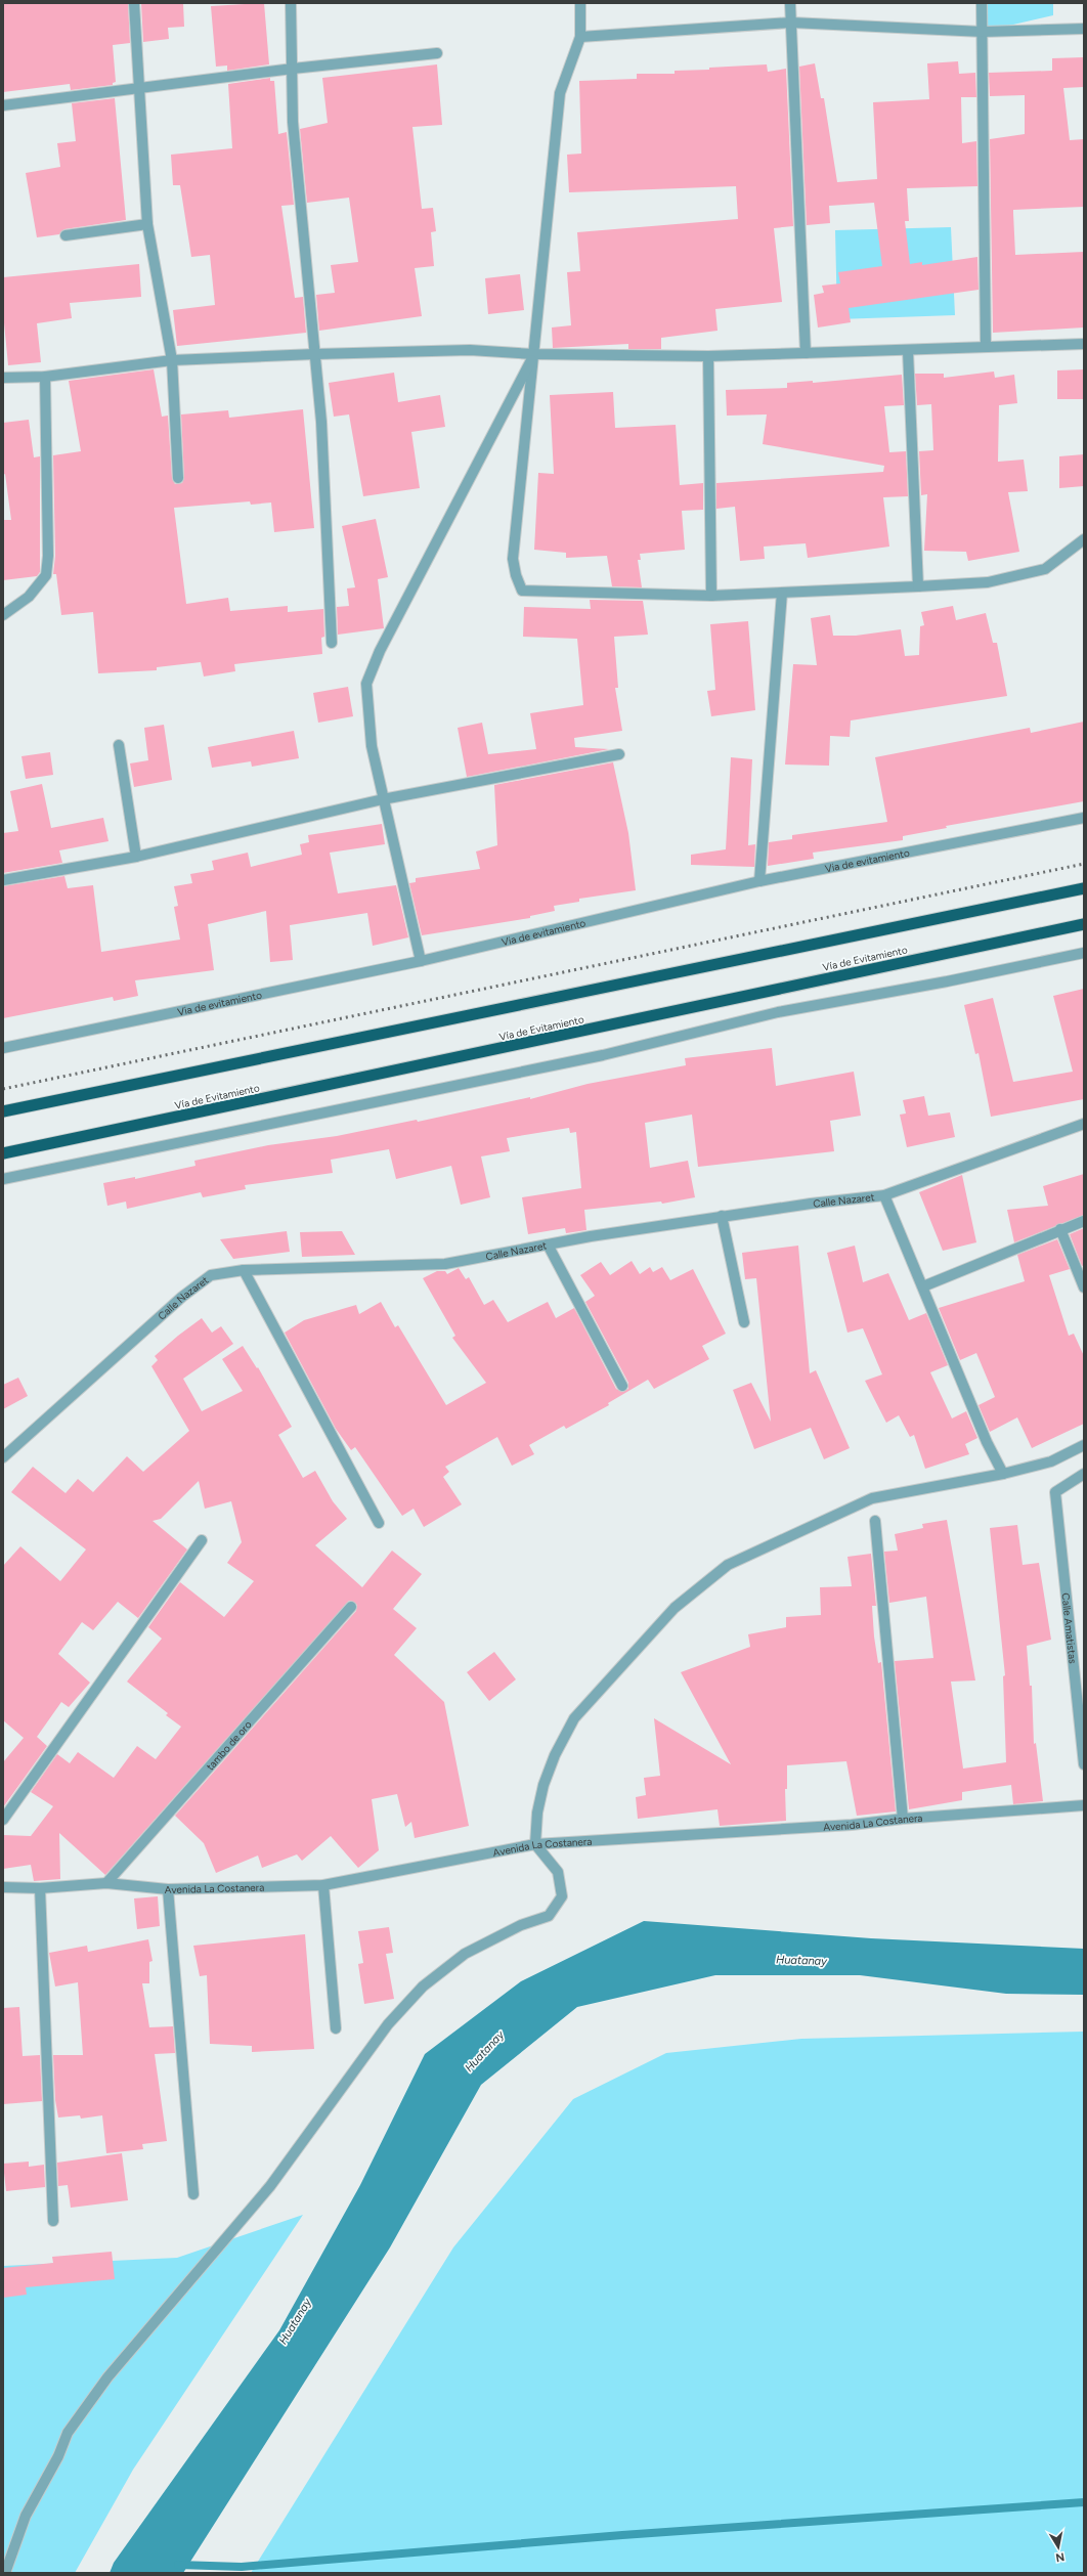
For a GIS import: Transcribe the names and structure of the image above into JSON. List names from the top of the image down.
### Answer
{
  "streets": {
    "highway": ["Vía de Evitamiento"],
    "street": [
      "Via de evitamiento",
      "Calle Nazaret",
      "Calle Amatistas",
      "tambo de oro",
      "Avenida La Costanera"
    ]
  },
  "crossings": [
    ["tambo de oro", "Avenida La Costanera"]
  ],
  "water": ["Huatanay"],
  "north": "bottom"
}
